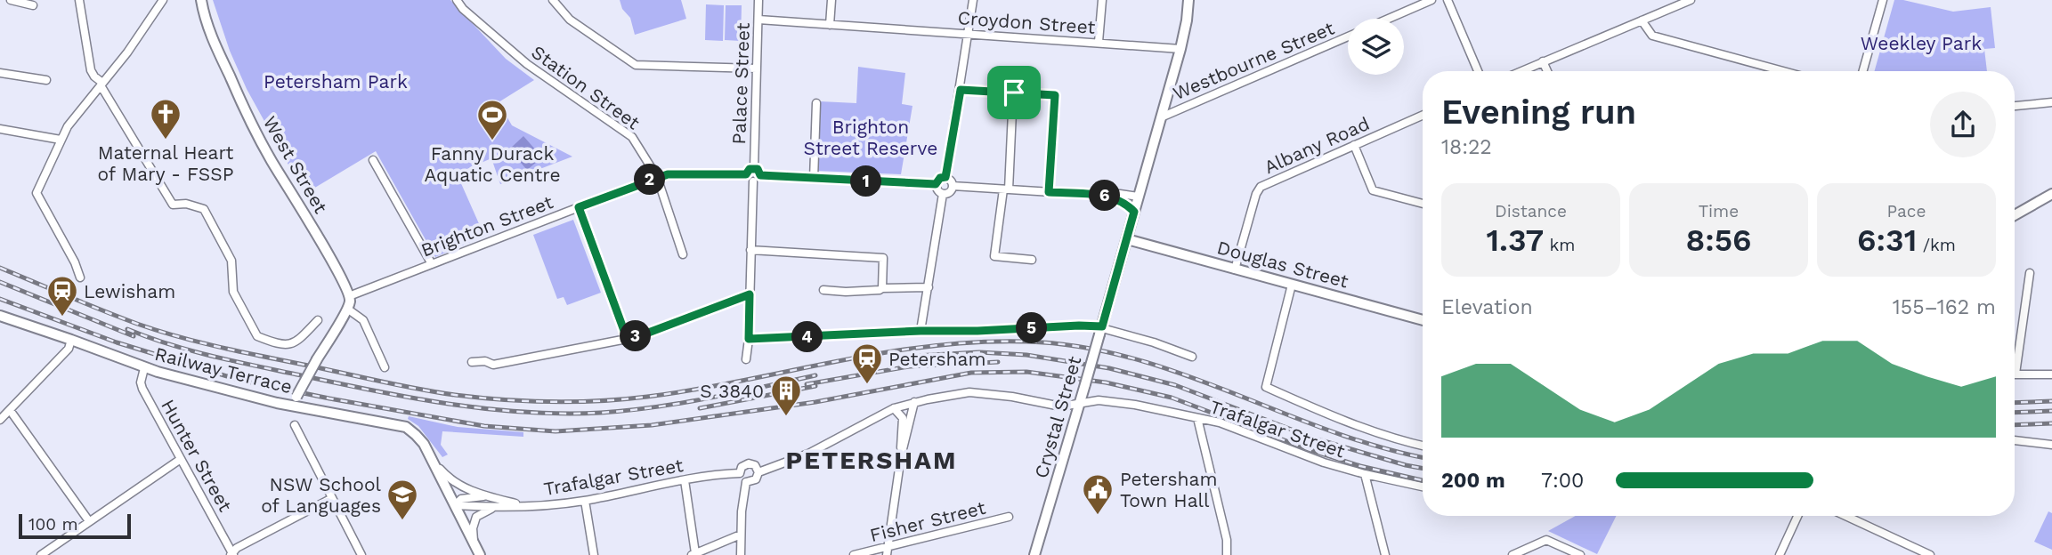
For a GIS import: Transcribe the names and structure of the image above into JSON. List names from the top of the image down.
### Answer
{
  "streets": {
    "main road": [
      "West Street",
      "Douglas Street",
      "Railway Terrace",
      "Crystal Street"
    ],
    "street": [
      "Croydon Street",
      "Westbourne Street",
      "Palace Street",
      "Station Street",
      "Albany Road",
      "Brighton Street",
      "Trafalgar Street",
      "Hunter Street",
      "Fisher Street"
    ]
  },
  "crossings": [
    ["Croydon Street", "Palace Street"],
    ["Croydon Street", "Crystal Street"],
    ["Westbourne Street", "Crystal Street"],
    ["Palace Street", "Brighton Street"],
    ["Station Street", "Brighton Street"],
    ["Albany Road", "Douglas Street"],
    ["West Street", "Brighton Street"],
    ["Douglas Street", "Crystal Street"],
    ["Railway Terrace", "Trafalgar Street"],
    ["Railway Terrace", "Hunter Street"],
    ["Crystal Street", "Trafalgar Street"]
  ],
  "districts": ["PETERSHAM"],
  "parks": ["Weekley Park", "Petersham Park", "Brighton Street Reserve"],
  "places": {
    "church": ["Maternal Heart of Mary - FSSP"],
    "sports": ["Fanny Durack Aquatic Centre"],
    "station": ["Lewisham", "Petersham"],
    "building": ["S 3840"],
    "public building": ["Petersham Town Hall"],
    "school or university": ["NSW School of Languages"]
  },
  "scale_bar": "100 m",
  "page": {
    "heading": ["Evening run", "18:22"],
    "pins": [
      "2",
      "1",
      "6",
      "5",
      "3",
      "4"
    ],
    "stats": [
      ["Distance", "1.37 km"],
      ["Time", "8:56"],
      ["Pace", "6:31 /km"]
    ],
    "chart": ["Elevation", "155–162 m"],
    "list": [
      {
        "name": "200 m",
        "note": "7:00"
      }
    ],
    "scale": "100 m"
  }
}
